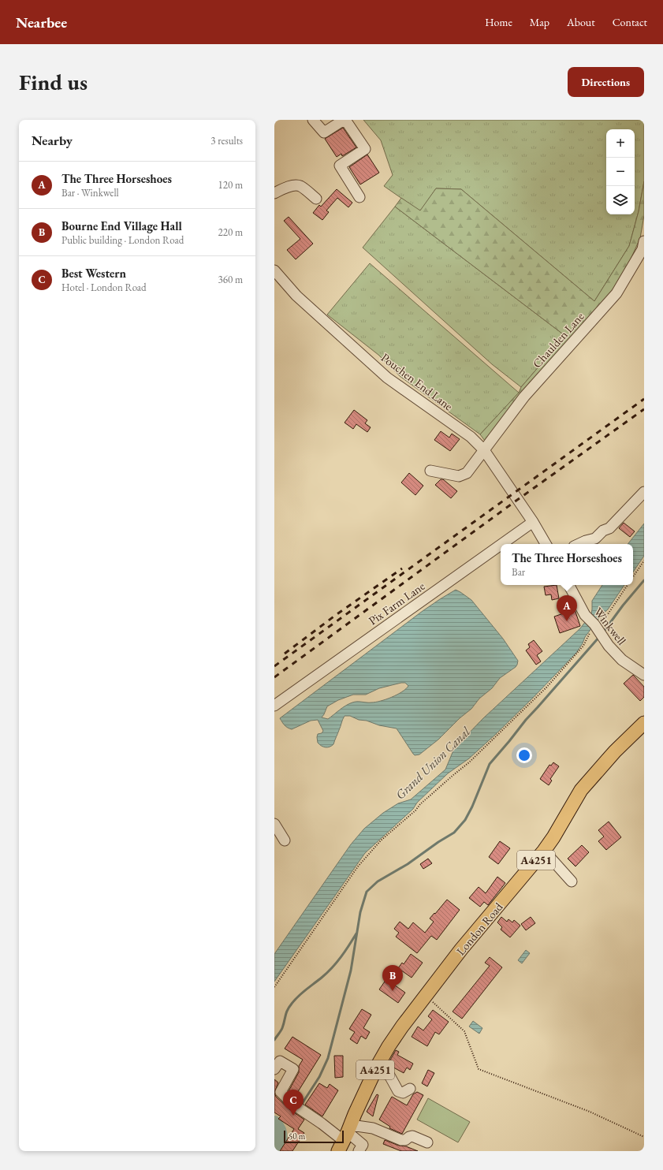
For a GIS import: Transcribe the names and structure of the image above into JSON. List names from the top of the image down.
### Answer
{
  "streets": {
    "main road": ["A4251", "London Road"],
    "street": [
      "Chaulden Lane",
      "Pouchen End Lane",
      "Pix Farm Lane",
      "Winkwell"
    ]
  },
  "crossings": [
    ["Chaulden Lane", "Pouchen End Lane"],
    ["Pouchen End Lane", "Pix Farm Lane"]
  ],
  "water": ["Grand Union Canal"],
  "scale_bar": "50 m",
  "page": {
    "header": "Nearbee",
    "nav": [
      "Home",
      "Map",
      "About",
      "Contact"
    ],
    "buttons": "Directions",
    "title": "Find us",
    "heading": ["Nearby", "3 results"],
    "map_buttons": ["+", "−"],
    "list": [
      {
        "mark": "A",
        "name": "The Three Horseshoes",
        "note": "Bar · Winkwell",
        "value": "120 m"
      },
      {
        "mark": "B",
        "name": "Bourne End Village Hall",
        "note": "Public building · London Road",
        "value": "220 m"
      },
      {
        "mark": "C",
        "name": "Best Western",
        "note": "Hotel · London Road",
        "value": "360 m"
      }
    ],
    "popup": ["The Three Horseshoes", "Bar"],
    "pins": ["A", "B", "C"],
    "scale": "50 m"
  }
}
